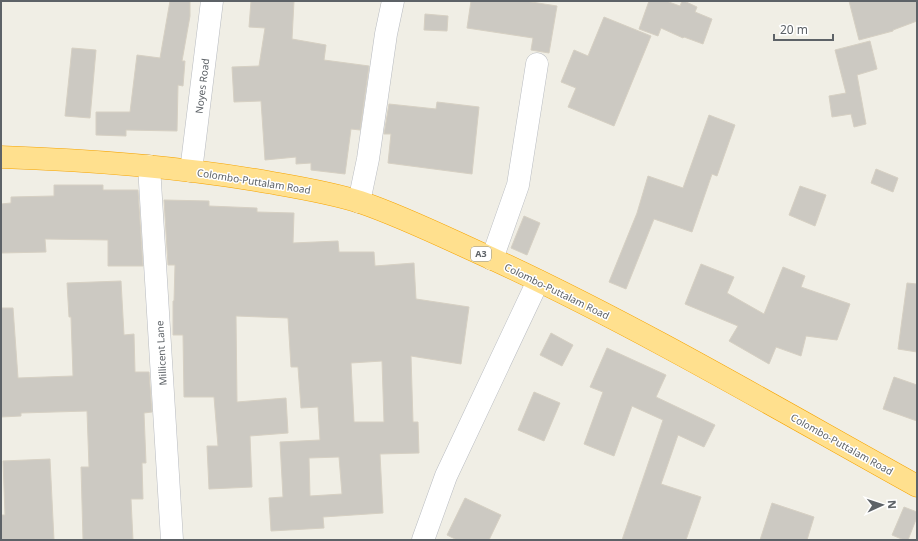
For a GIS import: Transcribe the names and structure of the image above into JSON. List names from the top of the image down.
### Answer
{
  "streets": {
    "highway": ["Colombo-Puttalam Road", "A3"],
    "street": ["Noyes Road", "Millicent Lane"]
  },
  "crossings": [
    ["Noyes Road", "Colombo-Puttalam Road"],
    ["Colombo-Puttalam Road", "Millicent Lane"]
  ],
  "scale_bar": "20 m",
  "north": "right"
}
